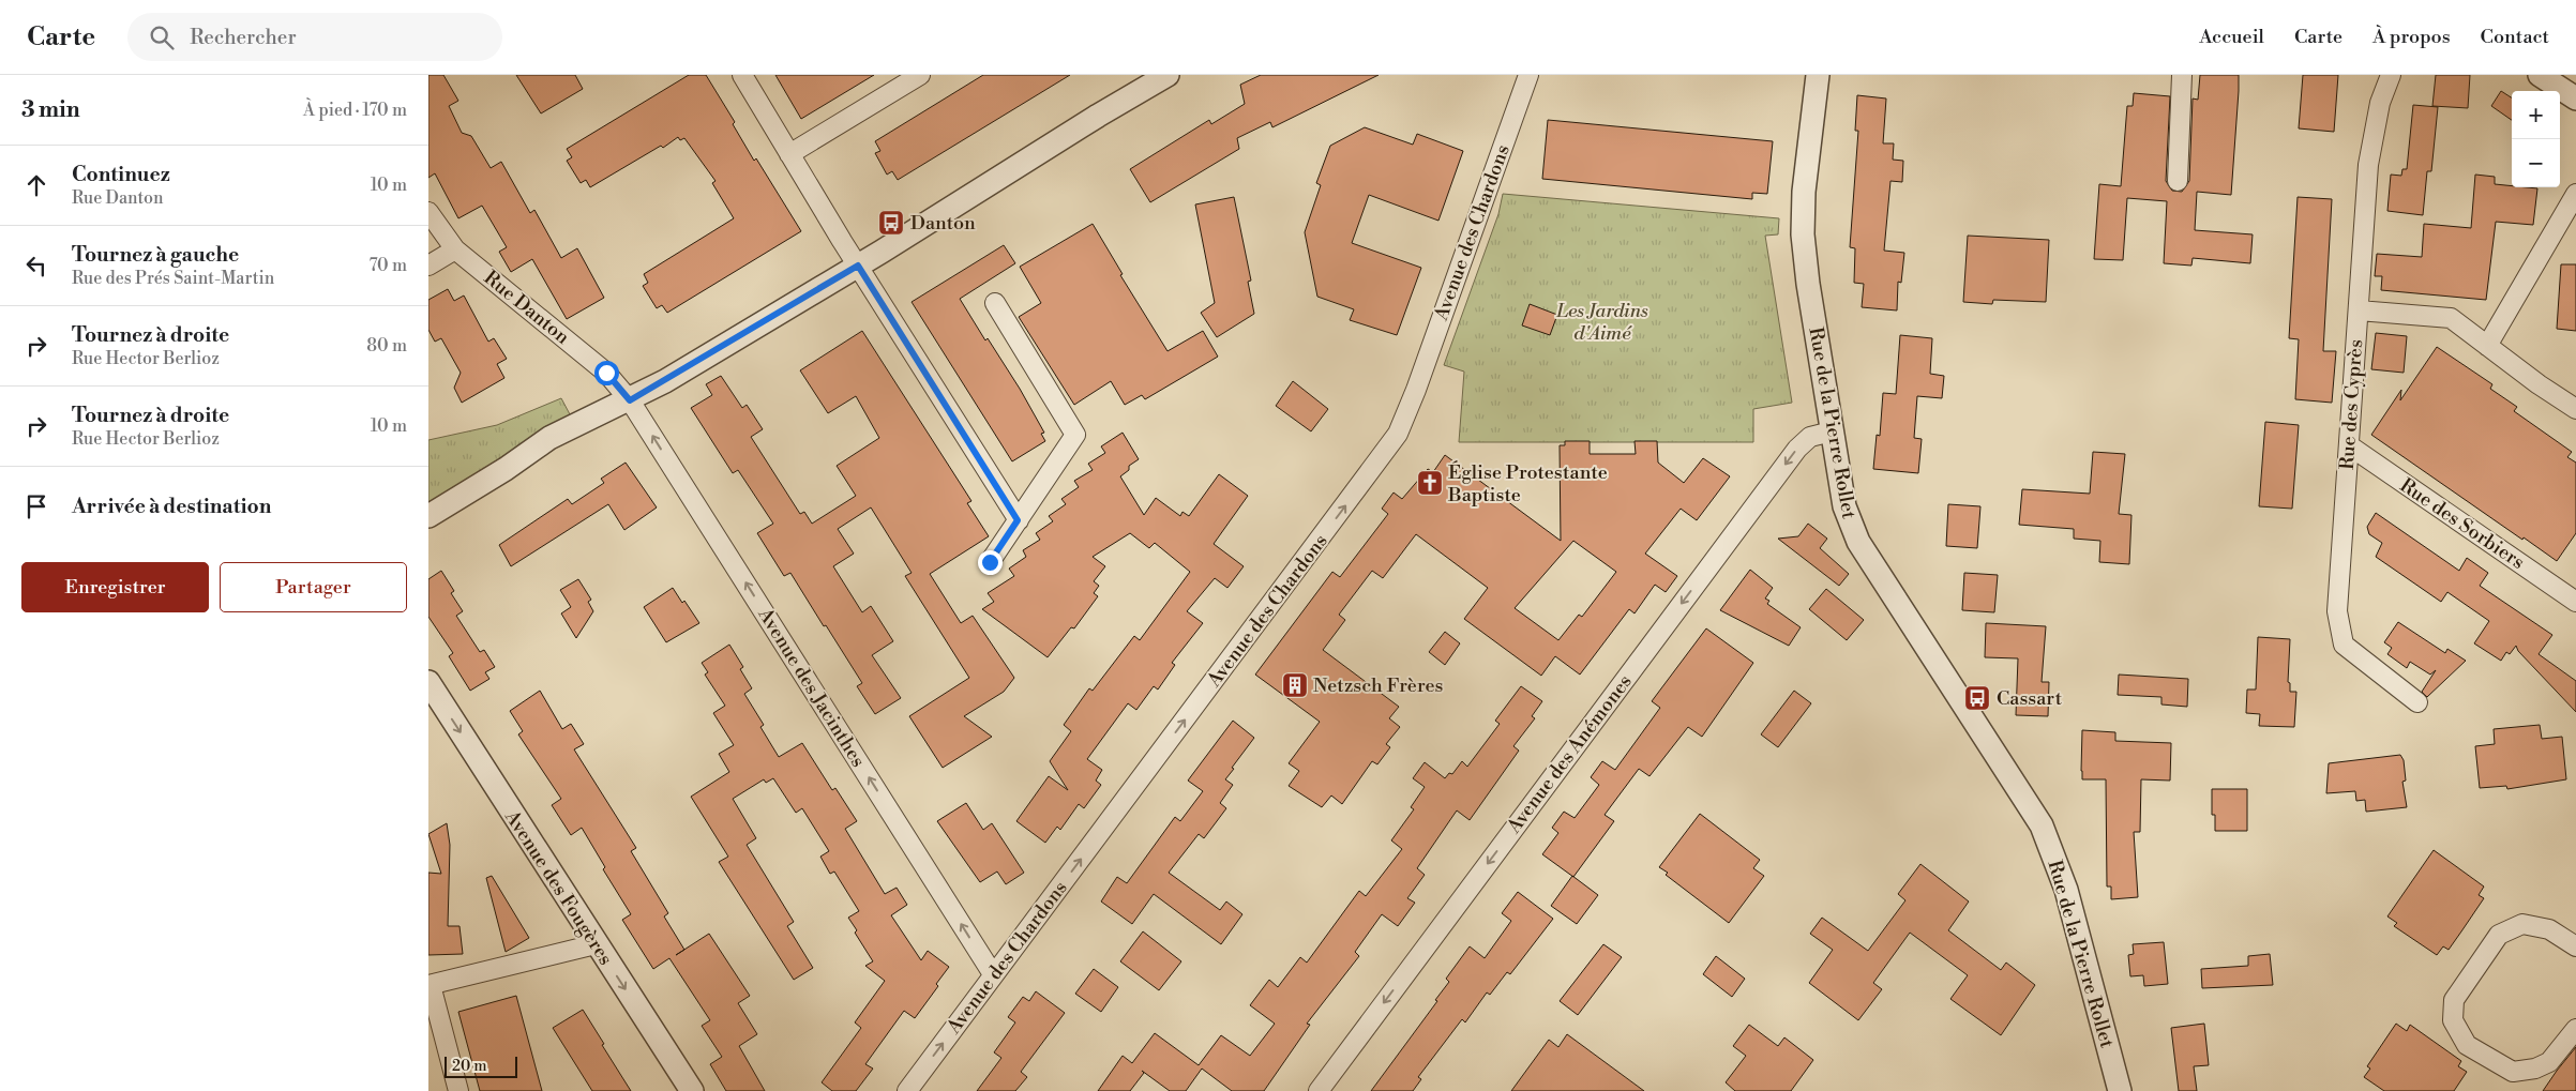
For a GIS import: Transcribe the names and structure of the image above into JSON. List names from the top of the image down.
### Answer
{
  "streets": {
    "street": [
      "Avenue des Chardons",
      "Rue Danton",
      "Rue des Cyprès",
      "Rue de la Pierre Rollet",
      "Rue des Sorbiers",
      "Avenue des Jacinthes",
      "Avenue des Anémones",
      "Avenue des Fougères"
    ]
  },
  "crossings": [
    ["Avenue des Chardons", "Avenue des Jacinthes"],
    ["Rue Danton", "Avenue des Jacinthes"],
    ["Rue des Cyprès", "Rue des Sorbiers"],
    ["Rue de la Pierre Rollet", "Avenue des Anémones"]
  ],
  "one_way": [
    "Avenue des Chardons",
    "Avenue des Jacinthes",
    "Avenue des Anémones",
    "Avenue des Fougères"
  ],
  "parks": ["Les Jardins d'Aimé"],
  "places": {
    "bus stop": ["Danton", "Cassart"],
    "church": ["Église Protestante Baptiste"],
    "building": ["Netzsch Frères"]
  },
  "scale_bar": "20 m",
  "page": {
    "header": "Carte",
    "search": "Rechercher",
    "nav": [
      "Accueil",
      "Carte",
      "À propos",
      "Contact"
    ],
    "heading": ["3 min", "À pied · 170 m"],
    "map_buttons": ["+", "−"],
    "list": [
      ["Continuez", "Rue Danton", "10 m"],
      ["Tournez à gauche", "Rue des Prés Saint-Martin", "70 m"],
      ["Tournez à droite", "Rue Hector Berlioz", "80 m"],
      ["Tournez à droite", "Rue Hector Berlioz", "10 m"],
      "Arrivée à destination"
    ],
    "buttons": ["Enregistrer", "Partager"],
    "scale": "20 m"
  }
}
